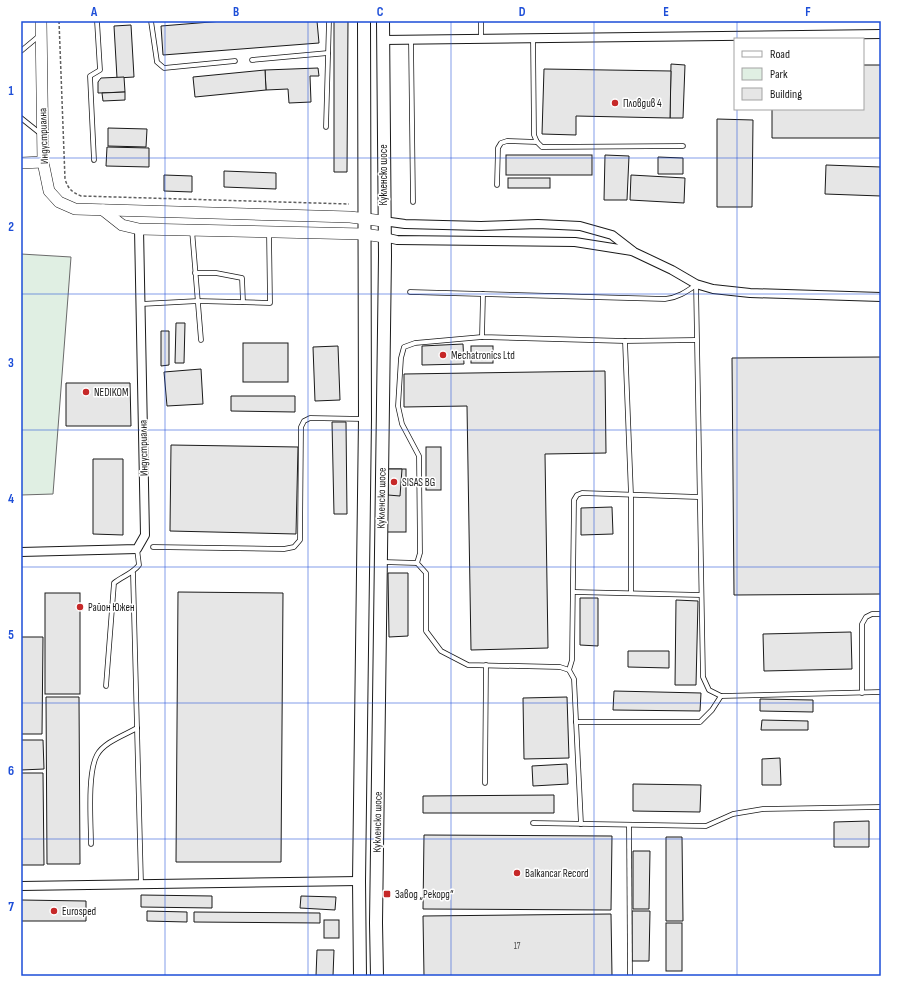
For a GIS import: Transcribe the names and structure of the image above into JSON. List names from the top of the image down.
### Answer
{
  "streets": {
    "main road": ["Кукленско шосе"],
    "street": ["Индустриална"]
  },
  "crossings": [
    ["Индустриална", "Кукленско шосе"]
  ],
  "places": {
    "other": [
      "Пловдив 4",
      "Mechatronics Ltd",
      "NEDIKOM",
      "SISAS BG",
      "Район Южен",
      "Balkancar Record",
      "Eurosped"
    ],
    "transit": ["Завод „Рекорд“"]
  },
  "house_numbers": ["17"],
  "legend": ["Road", "Park", "Building"],
  "grid": {
    "columns": [
      "A",
      "B",
      "C",
      "D",
      "E",
      "F"
    ],
    "rows": [
      "1",
      "2",
      "3",
      "4",
      "5",
      "6",
      "7"
    ]
  }
}
